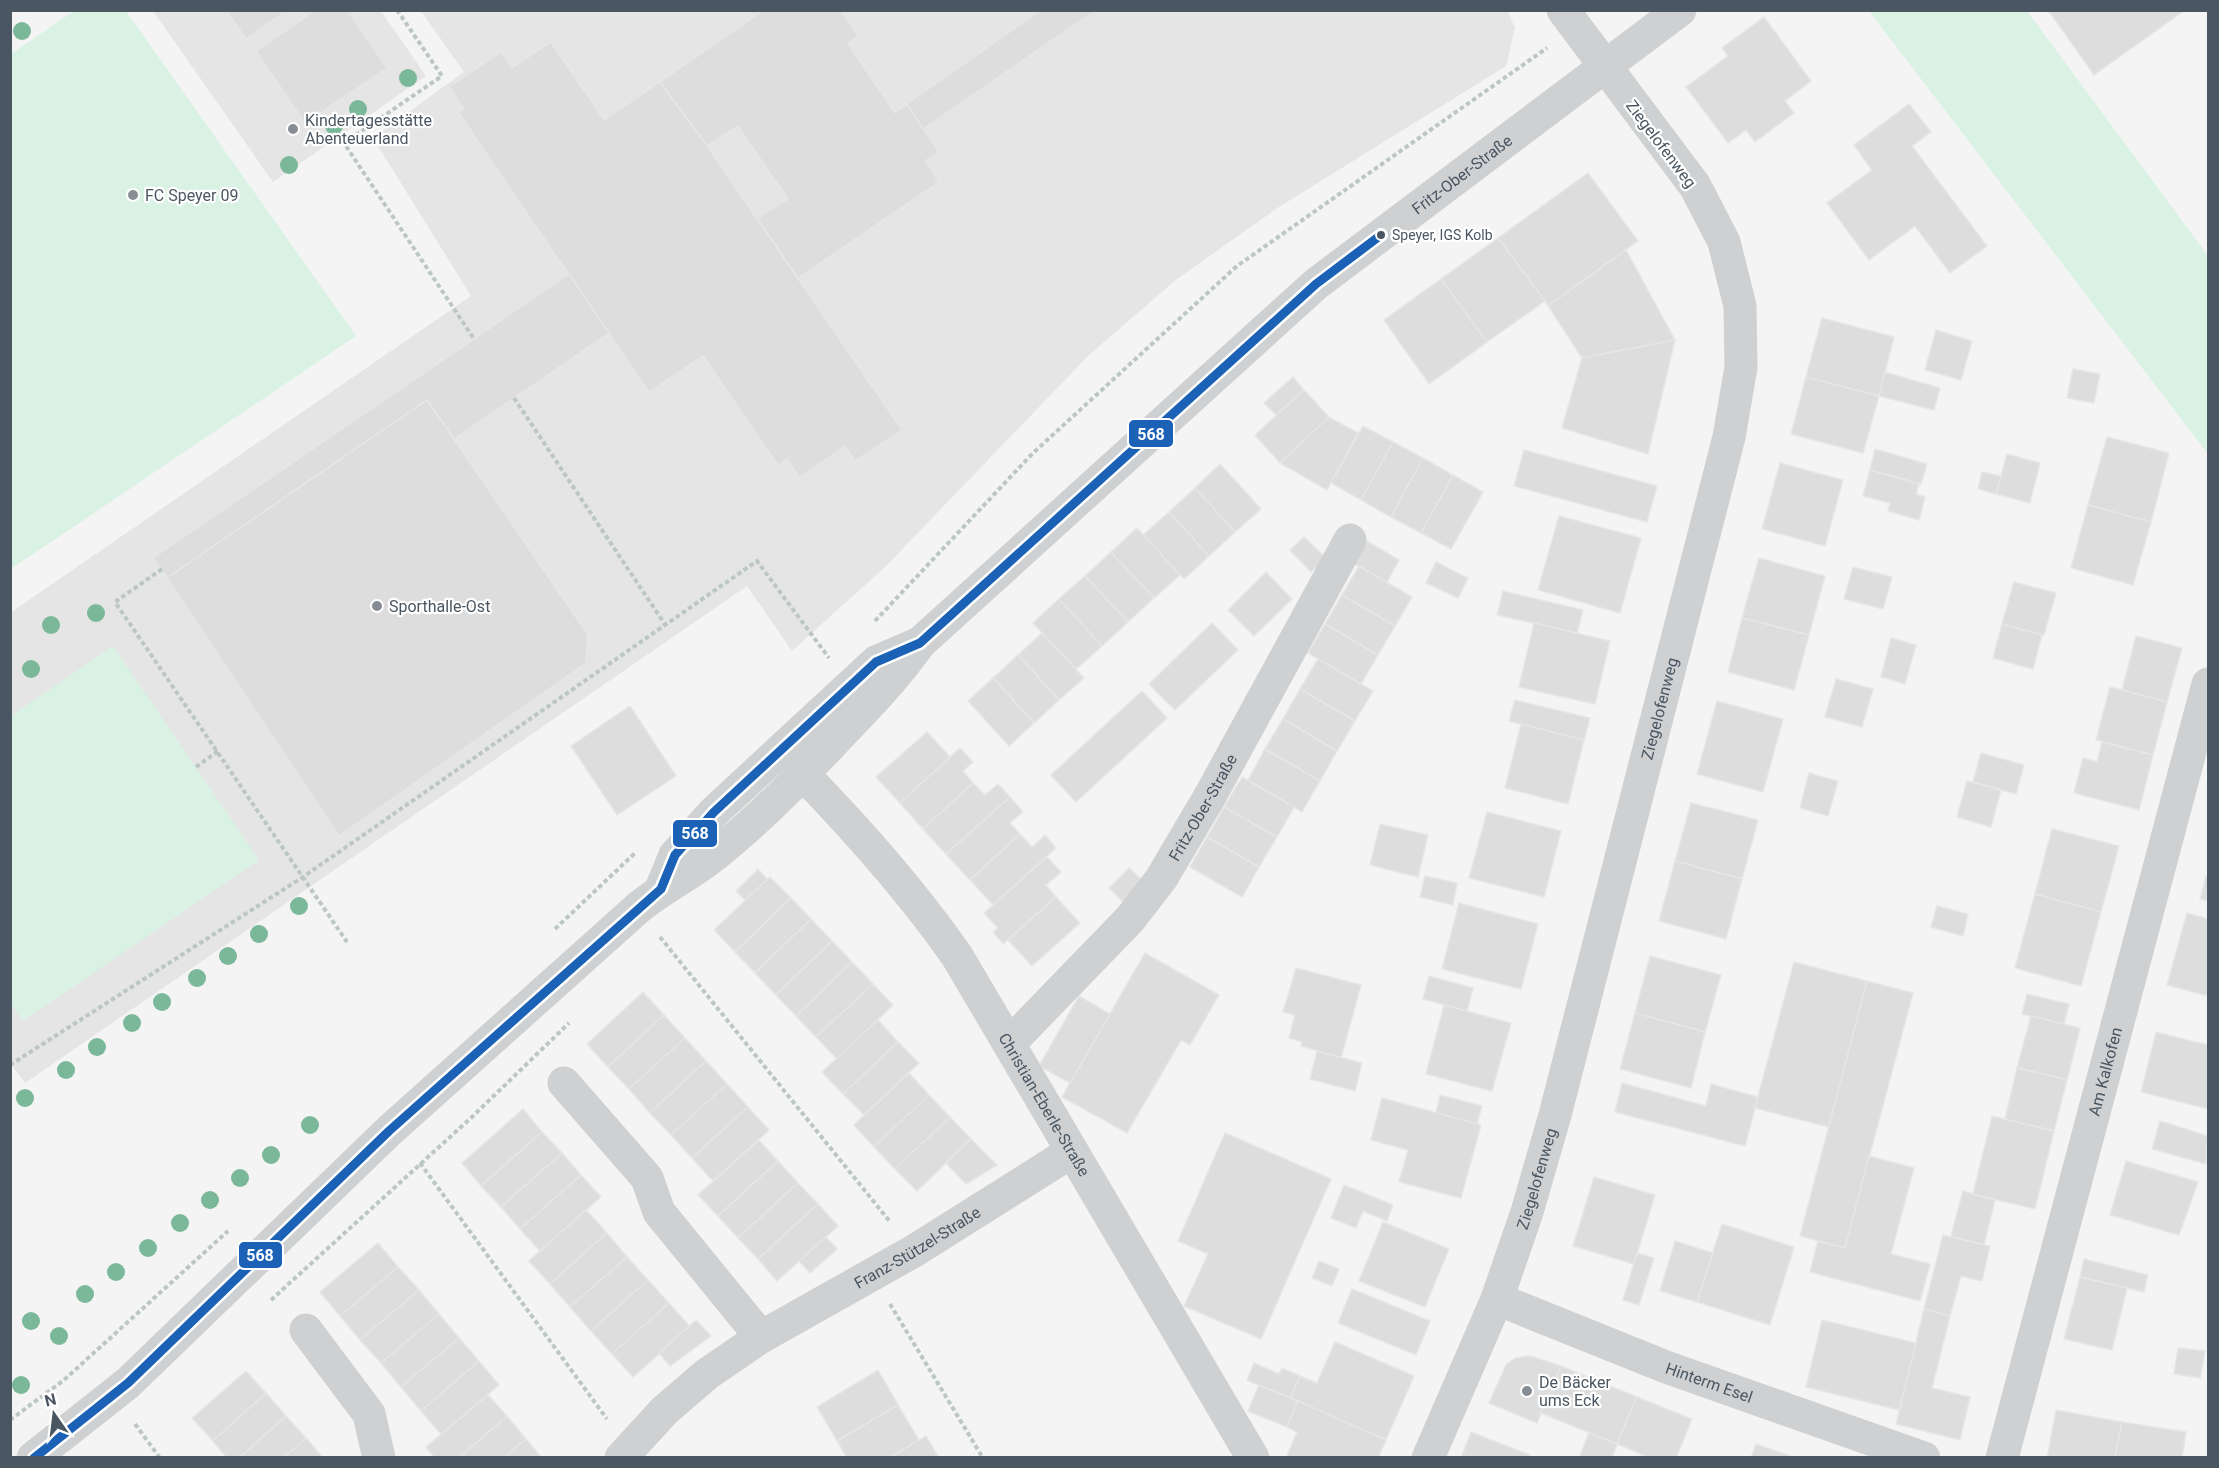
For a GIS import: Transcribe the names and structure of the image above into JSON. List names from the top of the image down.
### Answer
{
  "streets": {
    "street": [
      "Ziegelofenweg",
      "Fritz-Ober-Straße",
      "Am Kalkofen",
      "Christian-Eberle-Straße",
      "Franz-Stützel-Straße",
      "Hinterm Esel"
    ]
  },
  "crossings": [
    ["Ziegelofenweg", "Fritz-Ober-Straße"],
    ["Ziegelofenweg", "Hinterm Esel"],
    ["Fritz-Ober-Straße", "Christian-Eberle-Straße"],
    ["Christian-Eberle-Straße", "Franz-Stützel-Straße"]
  ],
  "places": [
    "Kindertagesstätte Abenteuerland",
    "FC Speyer 09",
    "Speyer, IGS Kolb",
    "Sporthalle-Ost",
    "De Bäcker ums Eck"
  ],
  "lines": ["transit line 568"],
  "north": "top"
}
